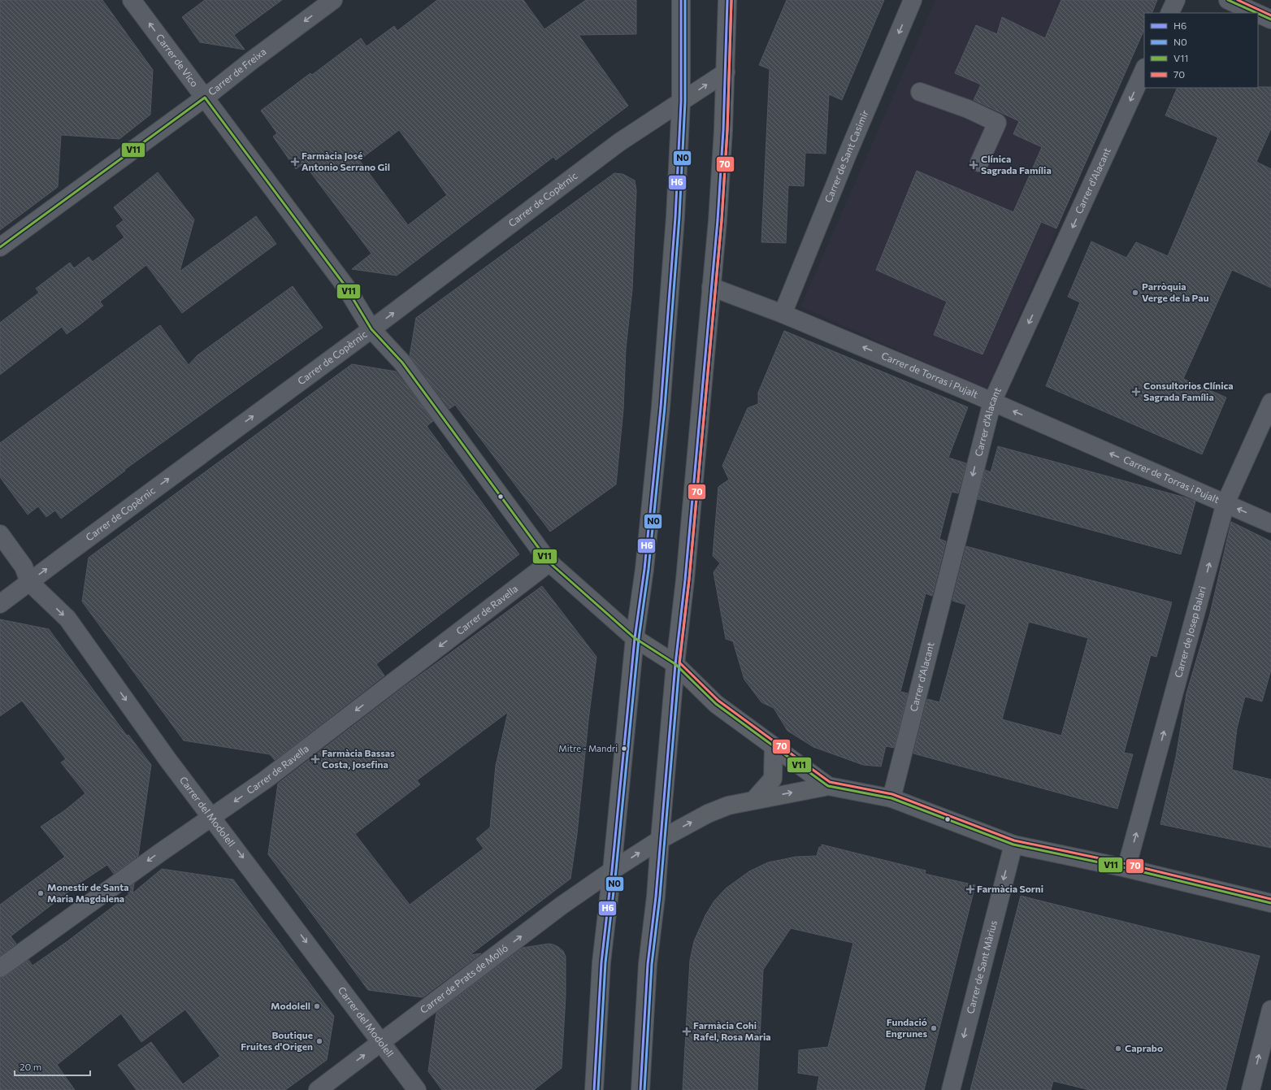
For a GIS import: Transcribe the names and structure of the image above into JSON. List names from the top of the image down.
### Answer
{
  "streets": {
    "street": [
      "Carrer de Vico",
      "Carrer de Freixa",
      "Carrer de Sant Casimir",
      "Carrer d'Alacant",
      "Carrer de Copèrnic",
      "Carrer de Torras i Pujalt",
      "Carrer de Ravella",
      "Carrer de Josep Balari",
      "Carrer del Modolell",
      "Carrer de Sant Màrius",
      "Carrer de Prats de Molló"
    ]
  },
  "crossings": [
    ["Carrer de Vico", "Carrer de Freixa"],
    ["Carrer de Vico", "Carrer de Copèrnic"],
    ["Carrer de Vico", "Carrer de Ravella"],
    ["Carrer de Sant Casimir", "Carrer de Torras i Pujalt"],
    ["Carrer d'Alacant", "Carrer de Torras i Pujalt"],
    ["Carrer de Copèrnic", "Carrer del Modolell"],
    ["Carrer de Torras i Pujalt", "Carrer de Josep Balari"],
    ["Carrer de Ravella", "Carrer del Modolell"],
    ["Carrer del Modolell", "Carrer de Prats de Molló"]
  ],
  "one_way": [
    "Carrer de Freixa",
    "Carrer de Sant Casimir",
    "Carrer d'Alacant",
    "Carrer de Copèrnic",
    "Carrer de Torras i Pujalt",
    "Carrer de Ravella",
    "Carrer de Josep Balari",
    "Carrer del Modolell",
    "Carrer de Sant Màrius",
    "Carrer de Prats de Molló"
  ],
  "places": {
    "health": [
      "Farmàcia José Antonio Serrano Gil",
      "Clínica Sagrada Família",
      "Consultorios Clínica Sagrada Família",
      "Farmàcia Bassas Costa, Josefina",
      "Farmàcia Sorni",
      "Farmàcia Cohi Rafel, Rosa Maria"
    ],
    "other": [
      "Parròquia Verge de la Pau",
      "Mitre - Mandri",
      "Monestir de Santa Maria Magdalena",
      "Modolell",
      "Fundació Engrunes",
      "Boutique Fruites d'Origen",
      "Caprabo"
    ]
  },
  "lines": [
    "transit line H6",
    "transit line N0",
    "transit line V11",
    "transit line 70"
  ],
  "legend": [
    "H6",
    "N0",
    "V11",
    "70"
  ],
  "scale_bar": "20 m"
}
